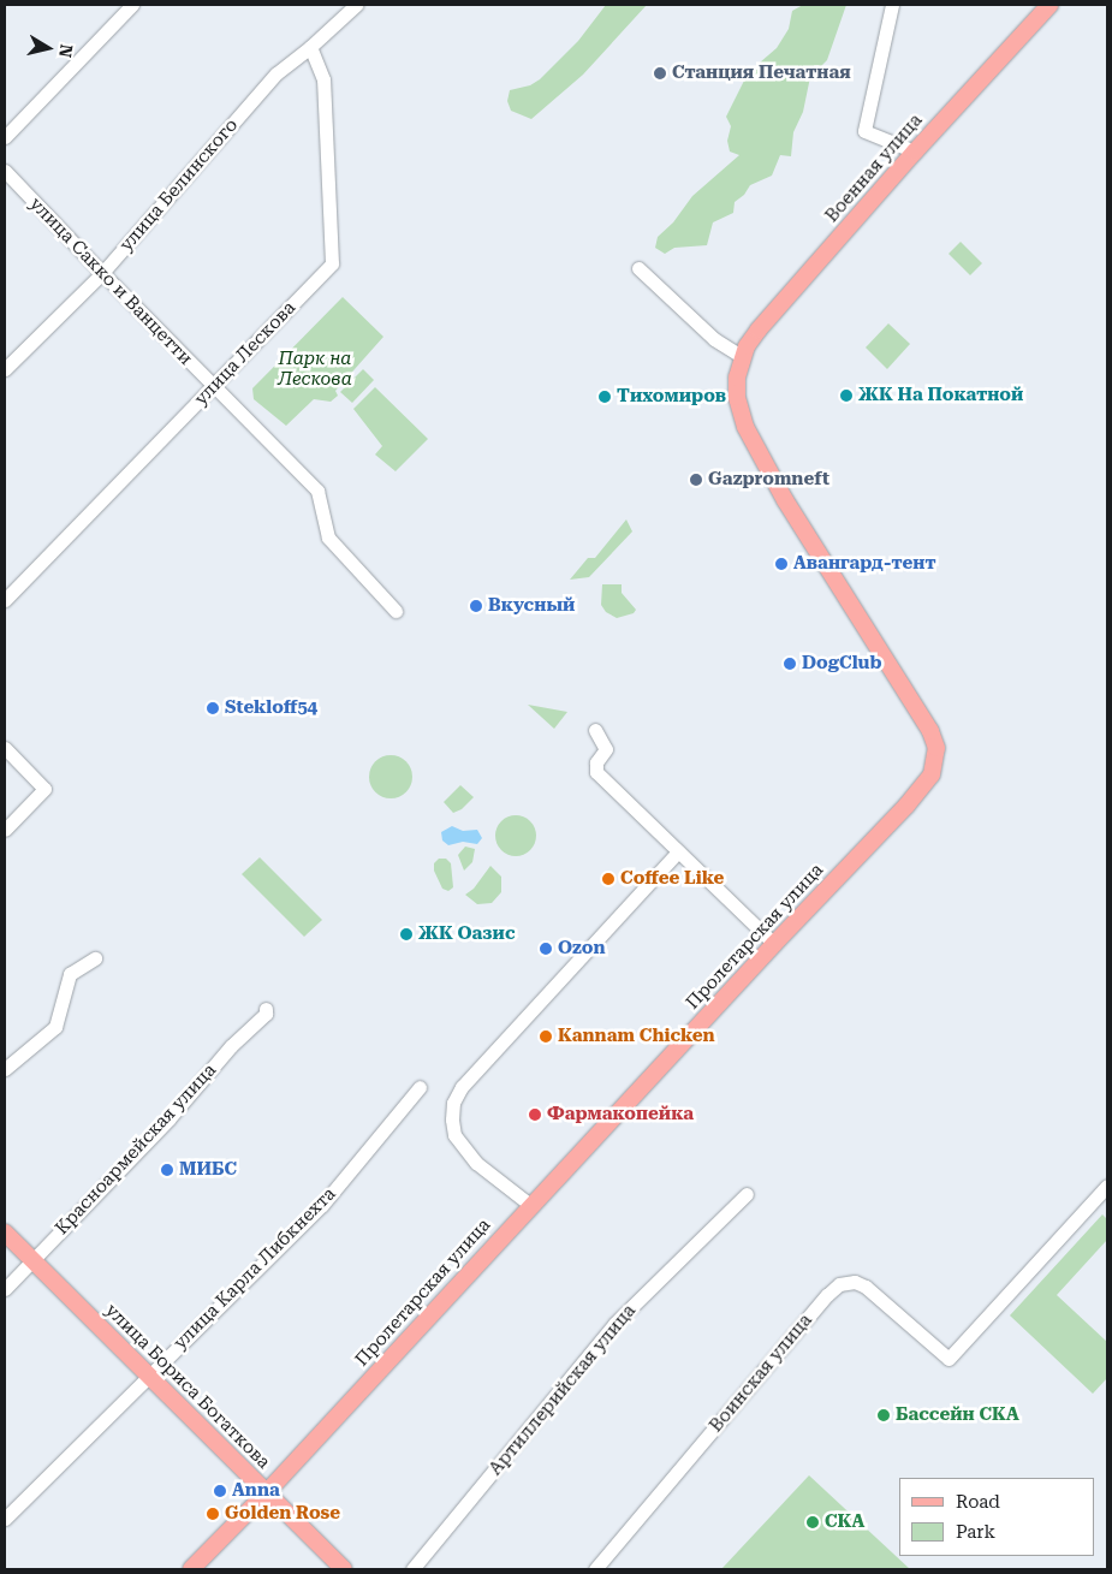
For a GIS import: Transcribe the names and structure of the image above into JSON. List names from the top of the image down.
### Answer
{
  "streets": {
    "main road": ["Военная улица", "Пролетарская улица", "улица Бориса Богаткова"],
    "street": [
      "улица Белинского",
      "улица Сакко и Ванцетти",
      "улица Лескова",
      "Красноармейская улица",
      "улица Карла Либкнехта",
      "Воинская улица",
      "Артиллерийская улица"
    ]
  },
  "crossings": [
    ["Военная улица", "Пролетарская улица"],
    ["улица Белинского", "улица Сакко и Ванцетти"],
    ["улица Белинского", "улица Лескова"],
    ["улица Сакко и Ванцетти", "улица Лескова"],
    ["Пролетарская улица", "улица Бориса Богаткова"],
    ["Красноармейская улица", "улица Бориса Богаткова"],
    ["улица Карла Либкнехта", "улица Бориса Богаткова"]
  ],
  "parks": ["Парк на Лескова"],
  "places": [
    "Станция Печатная",
    "ЖК На Покатной",
    "Тихомиров",
    "Gazpromneft",
    "Авангард-тент",
    "Вкусный",
    "DogClub",
    "Stekloff54",
    "Coffee Like",
    "ЖК Оазис",
    "Ozon",
    "Kannam Chicken",
    "Фармакопейка",
    "МИБС",
    "Бассейн СКА",
    "Anna",
    "Golden Rose",
    "СКА"
  ],
  "legend": ["Road", "Park"],
  "north": "right"
}
